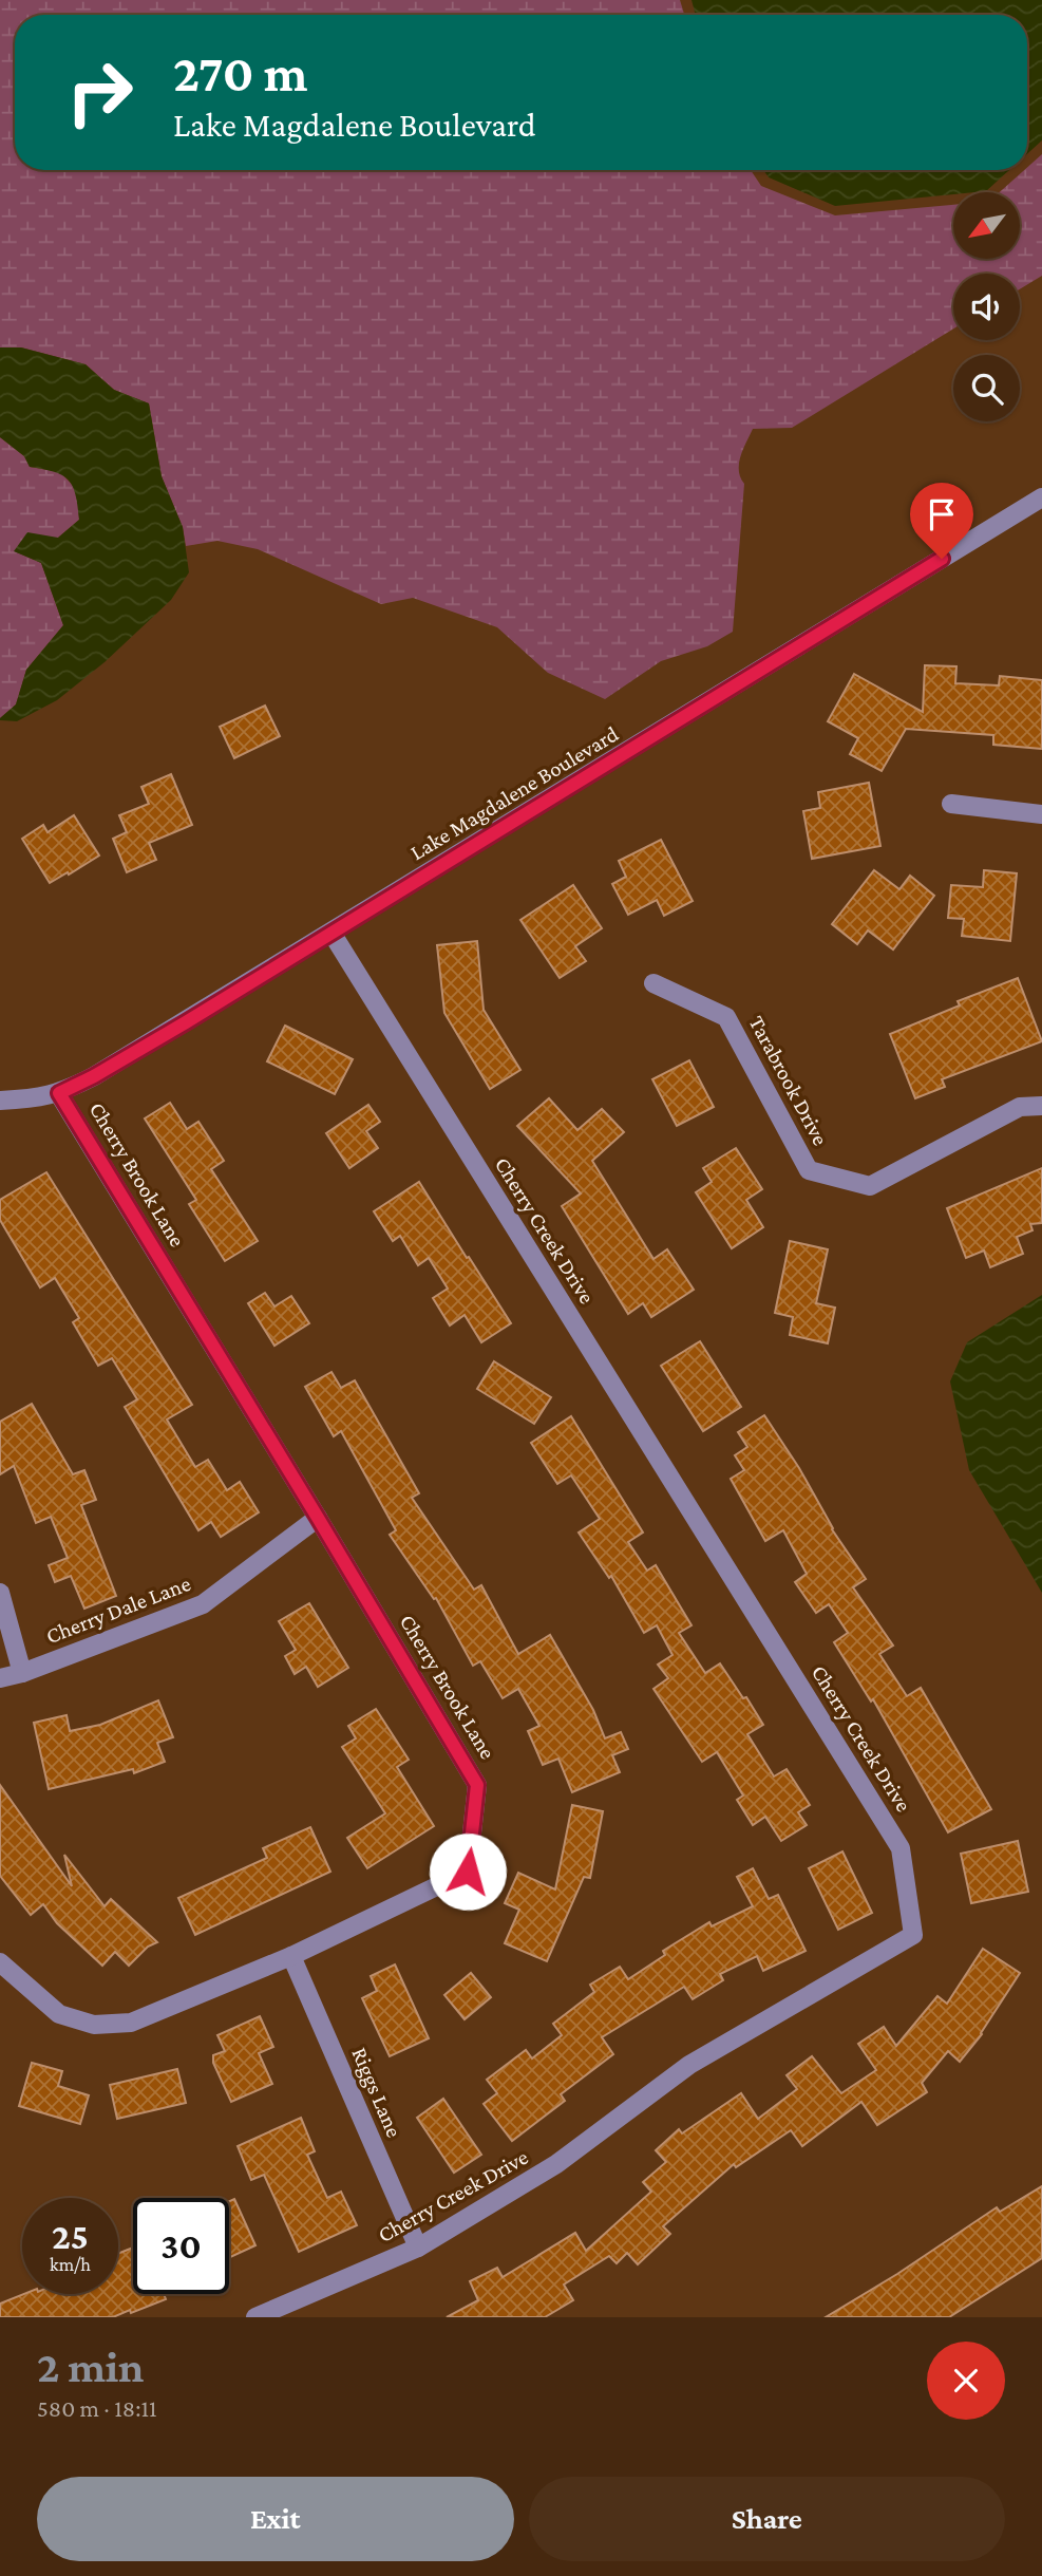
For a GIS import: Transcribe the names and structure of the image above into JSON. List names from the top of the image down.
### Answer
{
  "streets": {
    "street": [
      "Lake Magdalene Boulevard",
      "Tarabrook Drive",
      "Cherry Brook Lane",
      "Cherry Creek Drive",
      "Cherry Dale Lane",
      "Riggs Lane"
    ]
  },
  "crossings": [
    ["Lake Magdalene Boulevard", "Cherry Brook Lane"],
    ["Lake Magdalene Boulevard", "Cherry Creek Drive"],
    ["Cherry Brook Lane", "Cherry Dale Lane"],
    ["Cherry Brook Lane", "Riggs Lane"],
    ["Cherry Creek Drive", "Riggs Lane"]
  ],
  "north": "bottom left",
  "page": {
    "turn": ["270 m", "Lake Magdalene Boulevard"],
    "speed": "25 km/h",
    "limit": "30",
    "heading": ["2 min", "580 m · 18:11"],
    "buttons": ["Exit", "Share"]
  }
}
